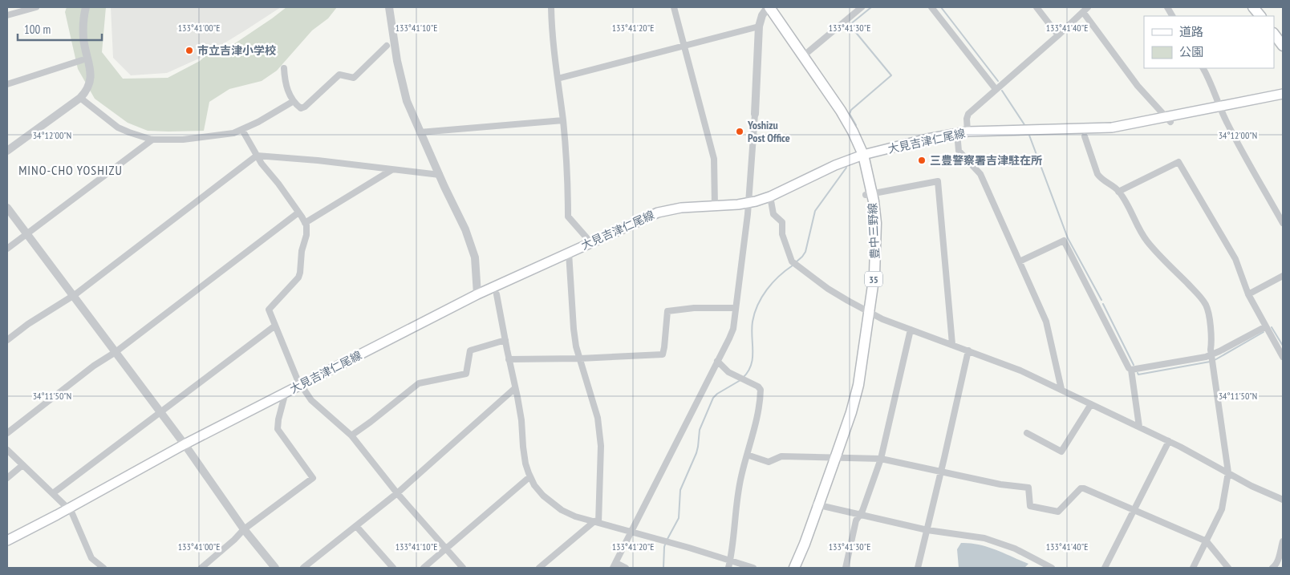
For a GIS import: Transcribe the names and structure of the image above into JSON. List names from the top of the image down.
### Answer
{
  "streets": {
    "main road": ["大見吉津仁尾線", "豊中三野線", "35"]
  },
  "crossings": [
    ["大見吉津仁尾線", "豊中三野線"]
  ],
  "districts": ["MINO-CHO YOSHIZU"],
  "places": ["市立吉津小学校", "Yoshizu Post Office", "三豊警察署吉津駐在所"],
  "legend": ["道路", "公園"],
  "scale_bar": "100 m",
  "coordinates": [
    "133°41'00\"E",
    "133°41'10\"E",
    "133°41'20\"E",
    "133°41'30\"E",
    "133°41'40\"E",
    "34°12'00\"N",
    "34°11'50\"N"
  ]
}
